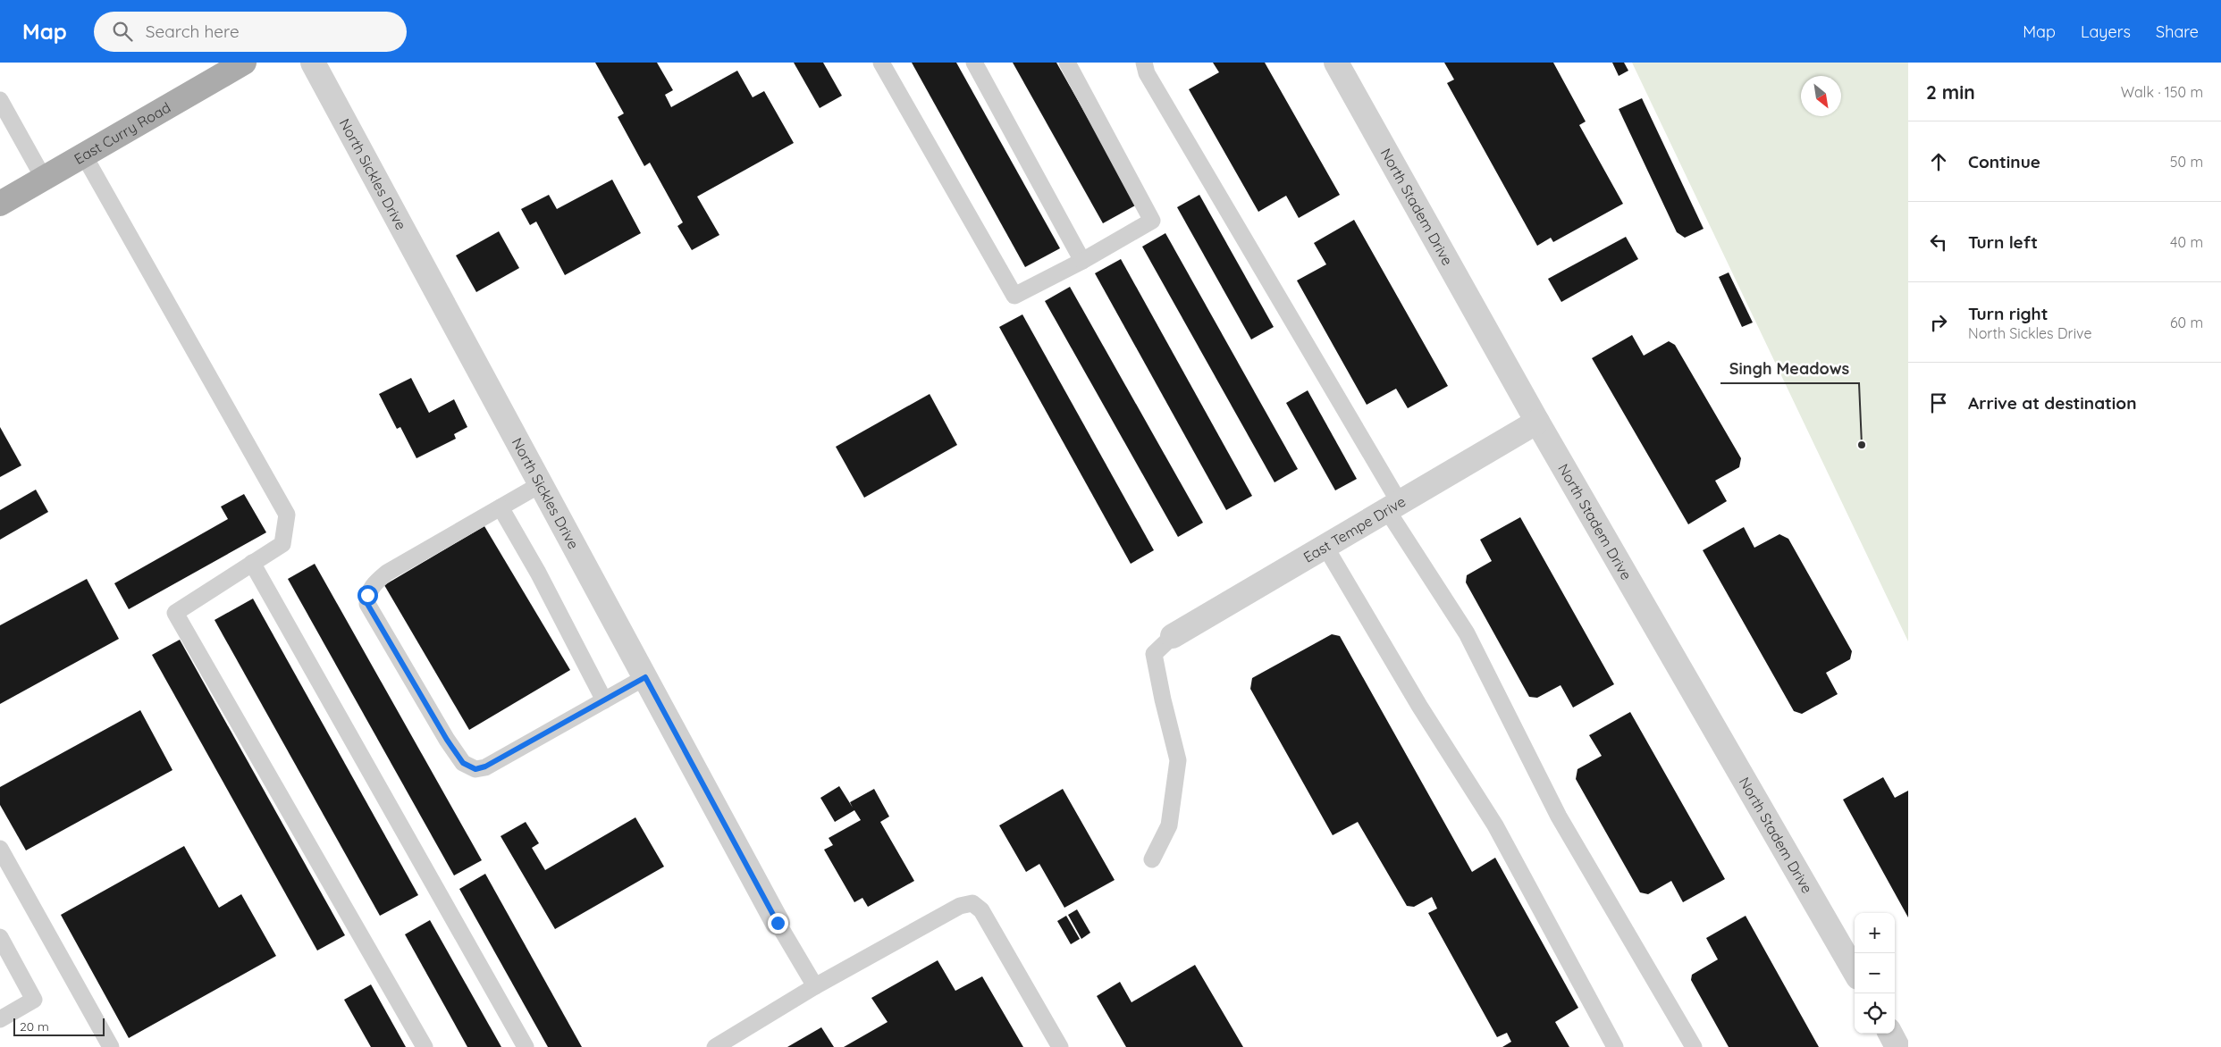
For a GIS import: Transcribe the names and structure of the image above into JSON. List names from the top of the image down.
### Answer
{
  "streets": {
    "main road": ["East Curry Road"],
    "street": ["North Sickles Drive", "North Stadem Drive", "East Tempe Drive"]
  },
  "crossings": [
    ["North Stadem Drive", "East Tempe Drive"]
  ],
  "places": ["Singh Meadows"],
  "scale_bar": "20 m",
  "north": "bottom right",
  "page": {
    "header": "Map",
    "search": "Search here",
    "nav": ["Map", "Layers", "Share"],
    "heading": ["2 min", "Walk · 150 m"],
    "list": [
      ["Continue", "50 m"],
      ["Turn left", "40 m"],
      ["Turn right", "North Sickles Drive", "60 m"],
      "Arrive at destination"
    ],
    "map_buttons": ["+", "−"],
    "scale": "20 m"
  }
}
